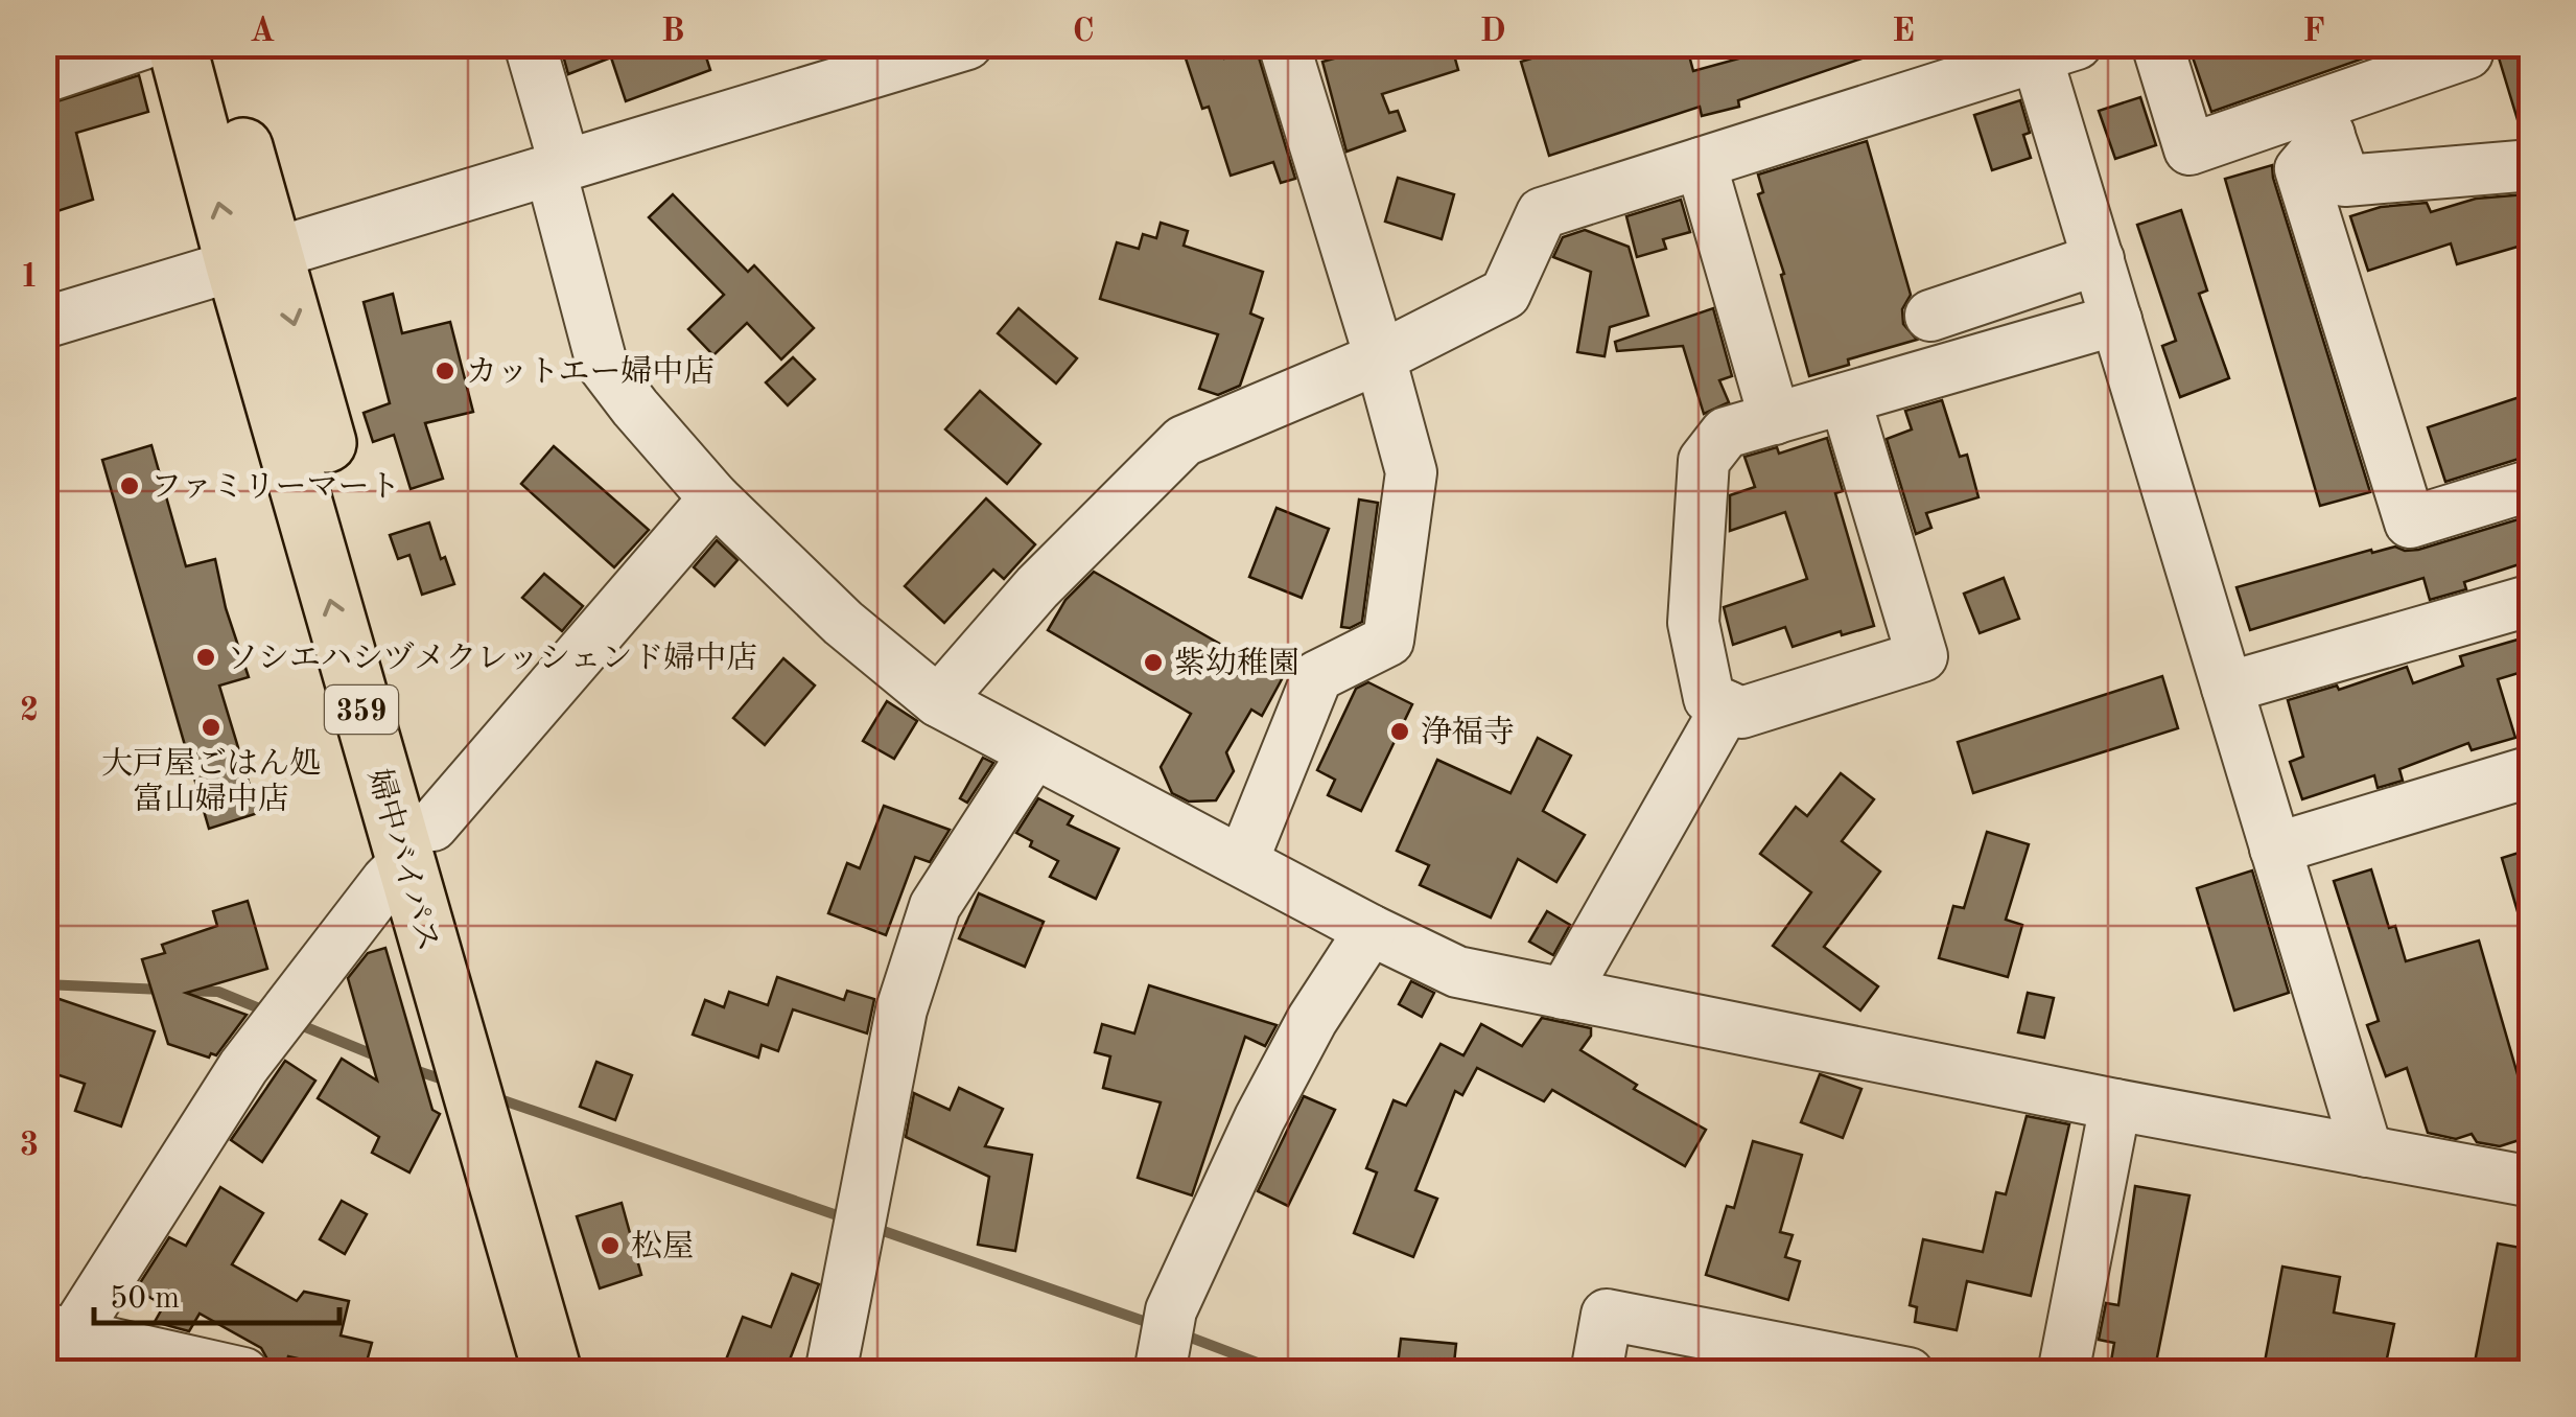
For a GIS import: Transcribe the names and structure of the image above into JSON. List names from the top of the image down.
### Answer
{
  "streets": {
    "highway": ["359", "婦中バイパス"]
  },
  "places": [
    "カットエー婦中店",
    "ファミリーマート",
    "ソシエハシヅメクレッシェンド婦中店",
    "紫幼稚園",
    "大戸屋ごはん処 富山婦中店",
    "浄福寺",
    "松屋"
  ],
  "scale_bar": "50 m",
  "grid": {
    "columns": [
      "A",
      "B",
      "C",
      "D",
      "E",
      "F"
    ],
    "rows": ["1", "2", "3"]
  }
}
